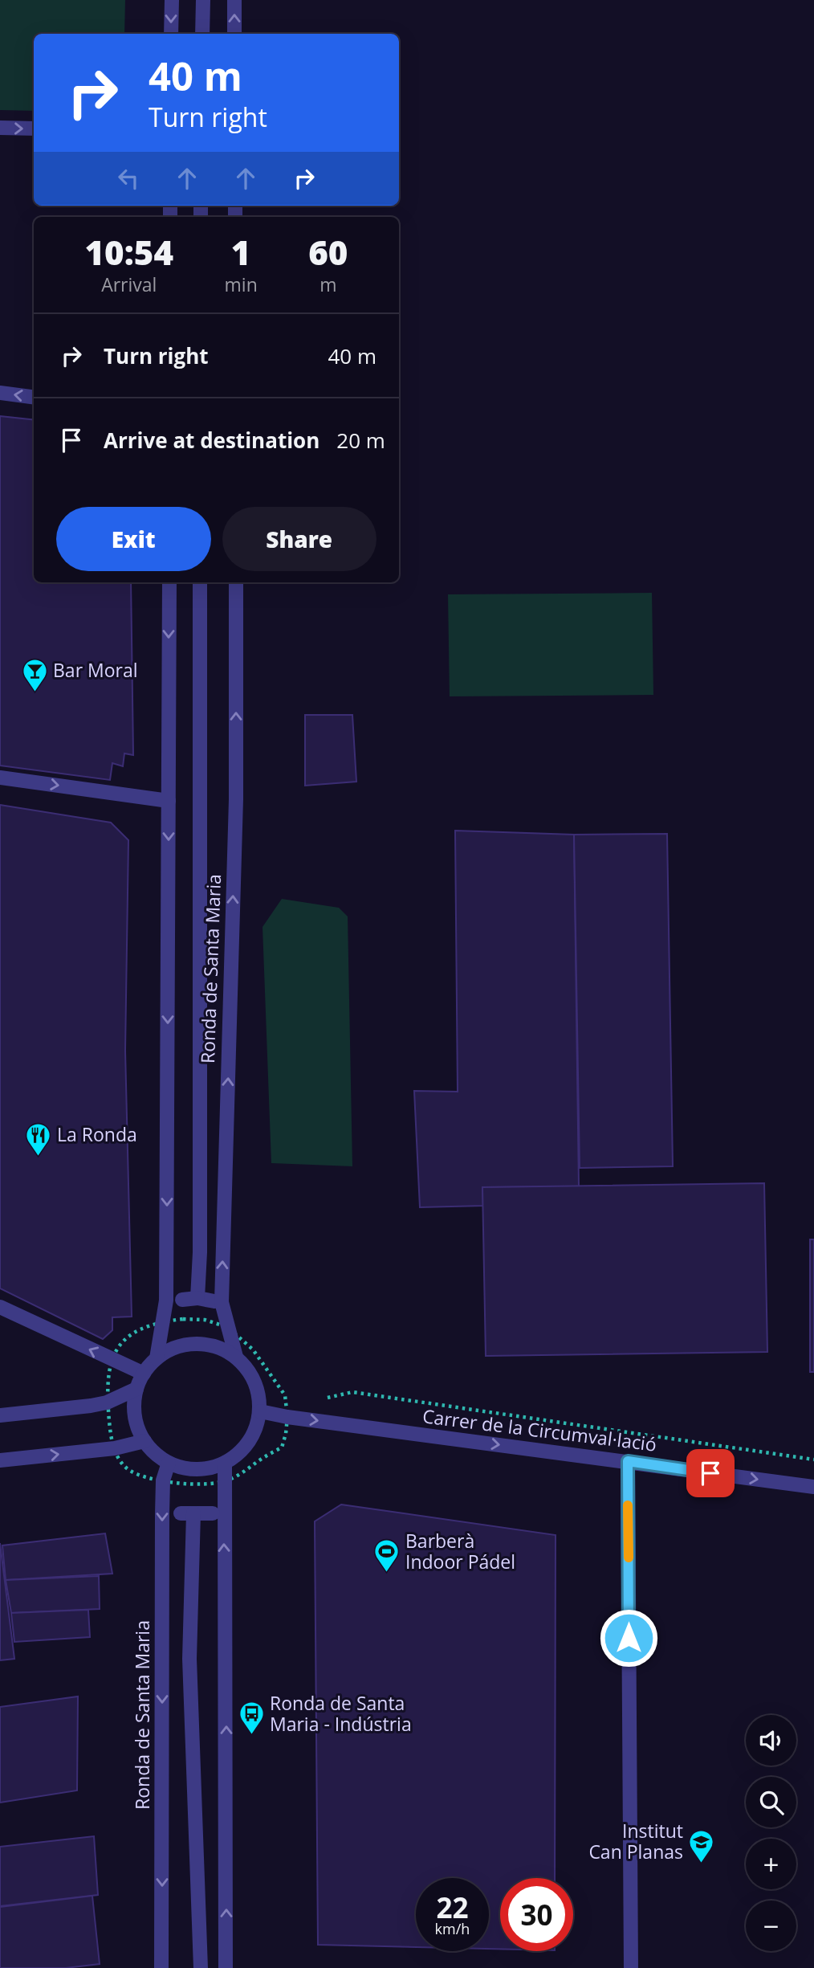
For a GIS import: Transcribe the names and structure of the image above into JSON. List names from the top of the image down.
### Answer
{
  "streets": {
    "street": ["Ronda de Santa Maria", "Carrer de la Circumval·lació"]
  },
  "crossings": [
    ["Ronda de Santa Maria", "Carrer de la Circumval·lació"]
  ],
  "one_way": ["Carrer de la Circumval·lació"],
  "places": {
    "bar": ["Bar Moral"],
    "restaurant": ["La Ronda"],
    "sports": ["Barberà Indoor Pádel"],
    "bus stop": ["Ronda de Santa Maria - Indústria"],
    "school or university": ["Institut Can Planas"]
  },
  "page": {
    "turn": ["40 m", "Turn right"],
    "eta": [
      "10:54",
      "Arrival",
      "1",
      "min",
      "60",
      "m"
    ],
    "list": [
      {
        "name": "Turn right",
        "value": "40 m"
      },
      {
        "name": "Arrive at destination",
        "value": "20 m"
      }
    ],
    "buttons": ["Exit", "Share"],
    "map_buttons": ["+", "−"],
    "speed": "22 km/h",
    "limit": "30"
  }
}
